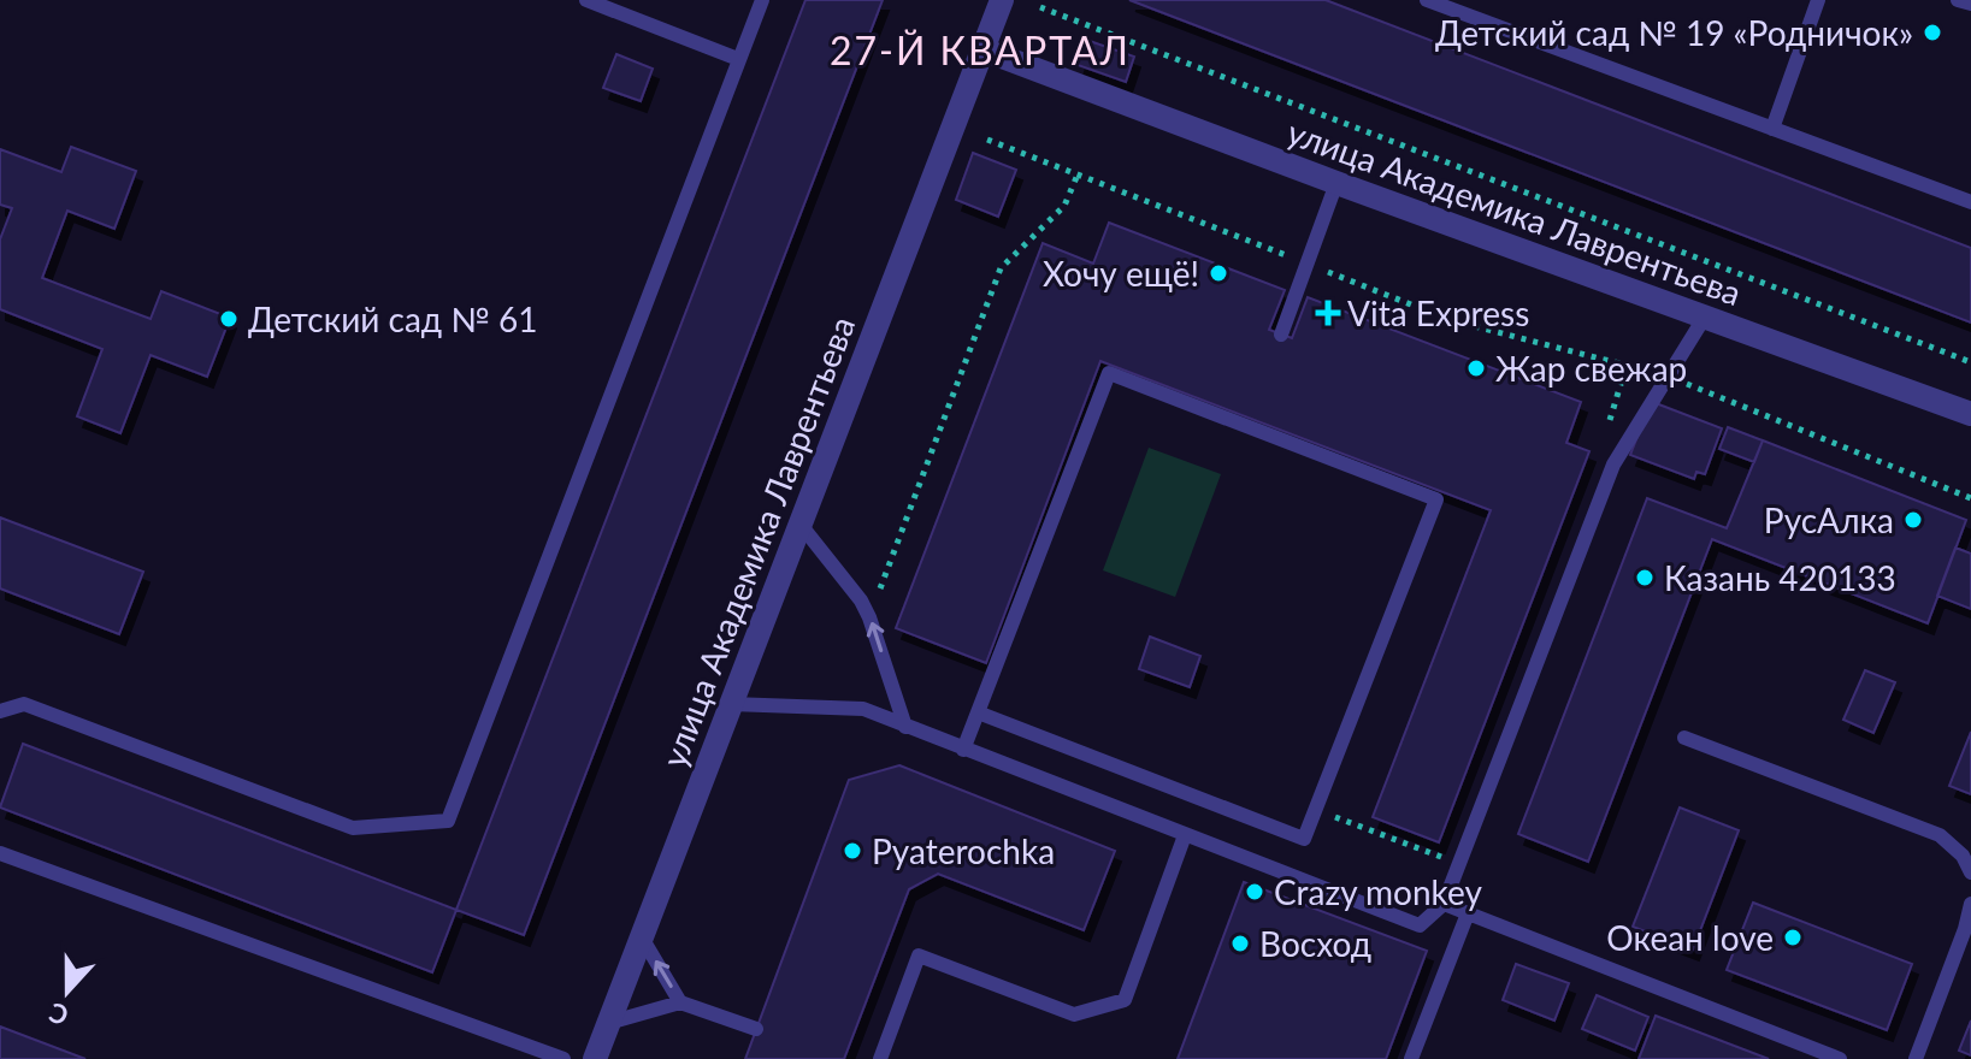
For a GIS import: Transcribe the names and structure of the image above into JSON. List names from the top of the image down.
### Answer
{
  "streets": {
    "street": ["улица Академика Лаврентьева"]
  },
  "districts": ["27-Й КВАРТАЛ"],
  "places": {
    "other": [
      "Детский сад № 19 «Родничок»",
      "Хочу ещё!",
      "Детский сад № 61",
      "Жар свежар",
      "РусАлка",
      "Казань 420133",
      "Pyaterochka",
      "Crazy monkey",
      "Океан love",
      "Восход"
    ],
    "health": ["Vita Express"]
  },
  "north": "bottom"
}
